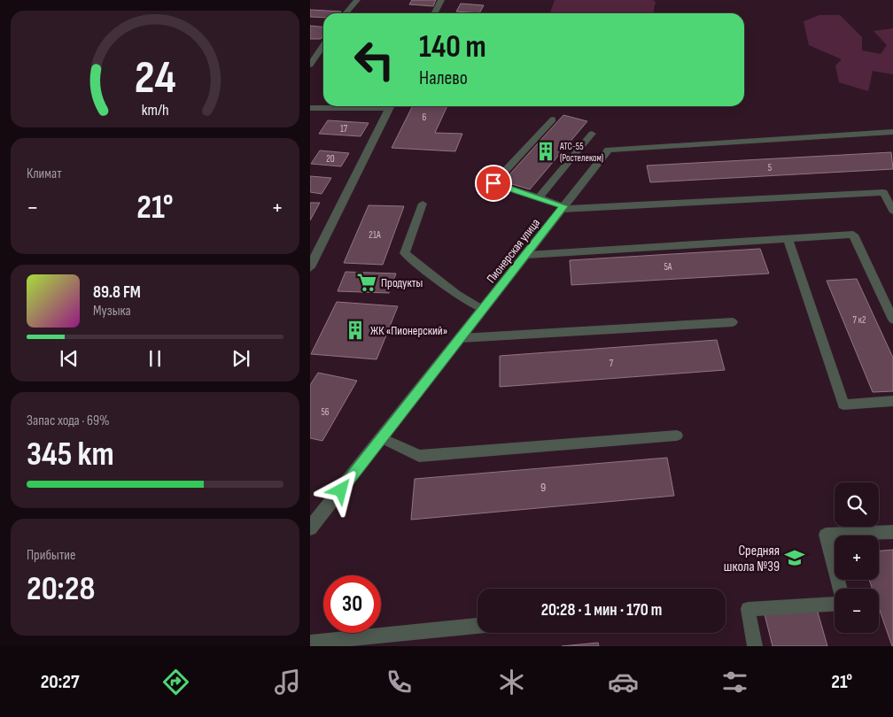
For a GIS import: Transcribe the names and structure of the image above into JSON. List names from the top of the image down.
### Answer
{
  "streets": {
    "street": ["Пионерская улица"]
  },
  "places": {
    "building": ["АТС-55 (Ростелеком)", "ЖК «Пионерский»"],
    "supermarket": ["Продукты"],
    "school or university": ["Средняя школа №39"]
  },
  "house_numbers": [
    "6",
    "17",
    "20",
    "5",
    "21А",
    "5А",
    "7 к2",
    "7",
    "56",
    "9"
  ],
  "page": {
    "turn": ["140 m", "Налево"],
    "tile": [
      "Климат",
      ["Запас хода · 69%", "345 km"],
      ["Прибытие", "20:28"]
    ],
    "heat": ["−", "21°", "+"],
    "song": ["89.8 FM", "Музыка"],
    "map_buttons": ["+", "−"],
    "limit": "30",
    "trip": "20:28 · 1 мин · 170 m",
    "tabs": ["20:27", "21°"],
    "gauge": ["24", "km/h"]
  }
}
